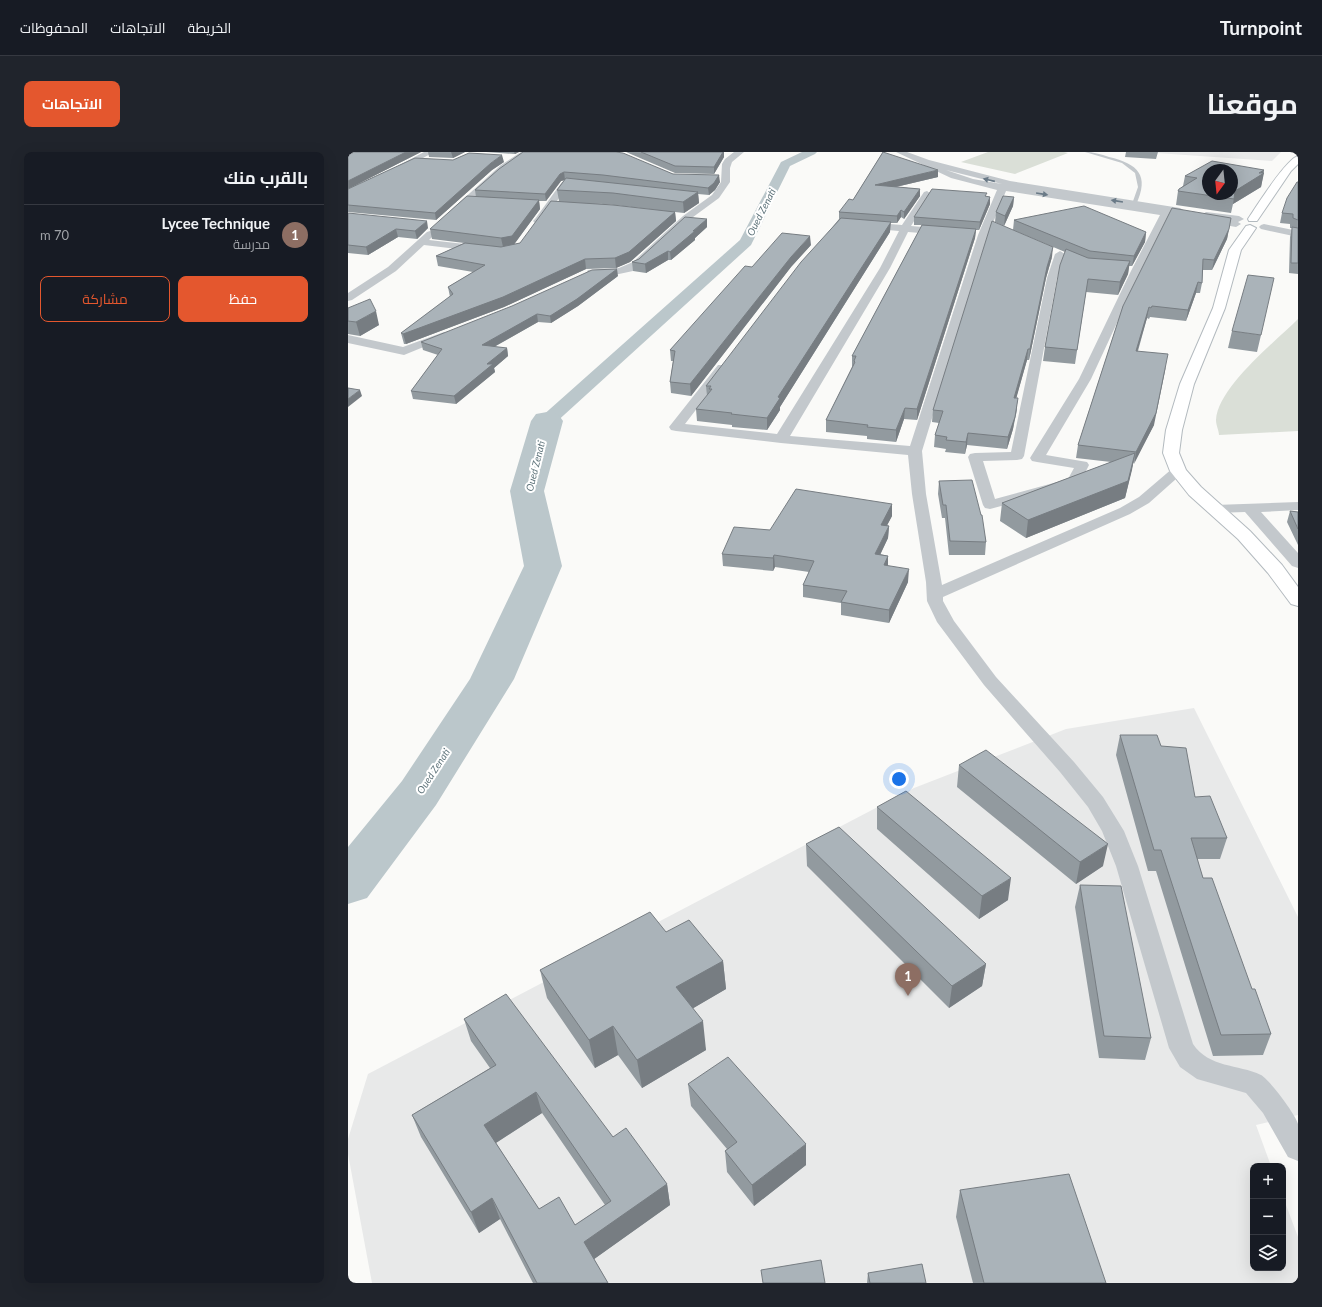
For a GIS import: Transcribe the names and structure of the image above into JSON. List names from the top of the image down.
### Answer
{
  "water": ["Oued Zenati"],
  "north": "bottom",
  "page": {
    "header": "Turnpoint",
    "nav": ["الخريطة", "الاتجاهات", "المحفوظات"],
    "title": "موقعنا",
    "buttons": [
      "الاتجاهات",
      ["حفظ", "مشاركة"]
    ],
    "heading": "بالقرب منك",
    "list": [
      {
        "mark": "1",
        "name": "Lycee Technique",
        "note": "مدرسة",
        "value": "70 m"
      }
    ],
    "pins": "1",
    "map_buttons": ["+", "−"]
  }
}
